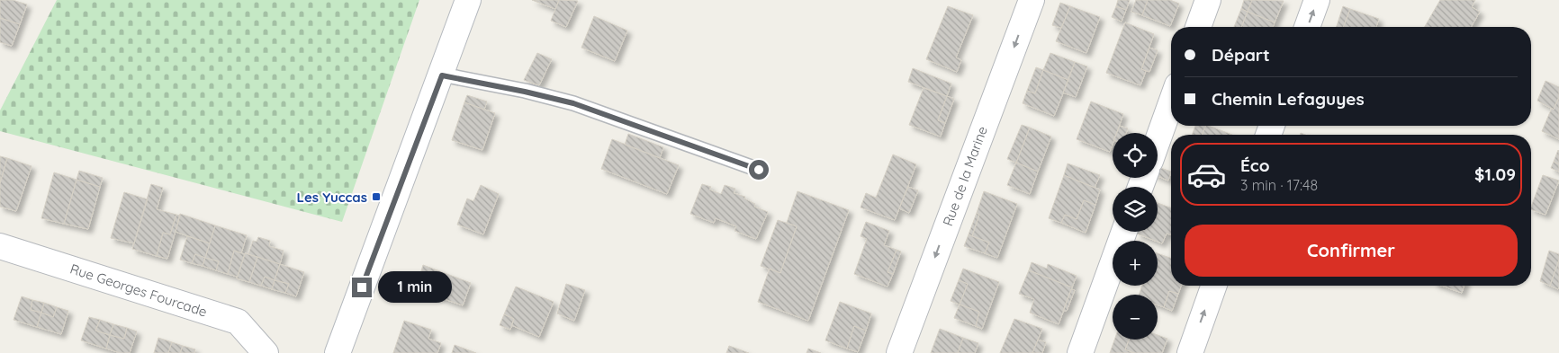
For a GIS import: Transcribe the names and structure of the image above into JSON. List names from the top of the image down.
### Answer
{
  "streets": {
    "street": ["Rue de la Marine", "Rue Georges Fourcade"]
  },
  "places": {
    "transit": ["Les Yuccas"]
  },
  "page": {
    "banner": ["Départ", "Chemin Lefaguyes"],
    "map_buttons": ["+", "−"],
    "list": [
      {
        "name": "Éco",
        "note": "3 min · 17:48",
        "value": "$1.09"
      }
    ],
    "buttons": "Confirmer",
    "bubble": "1 min"
  }
}
